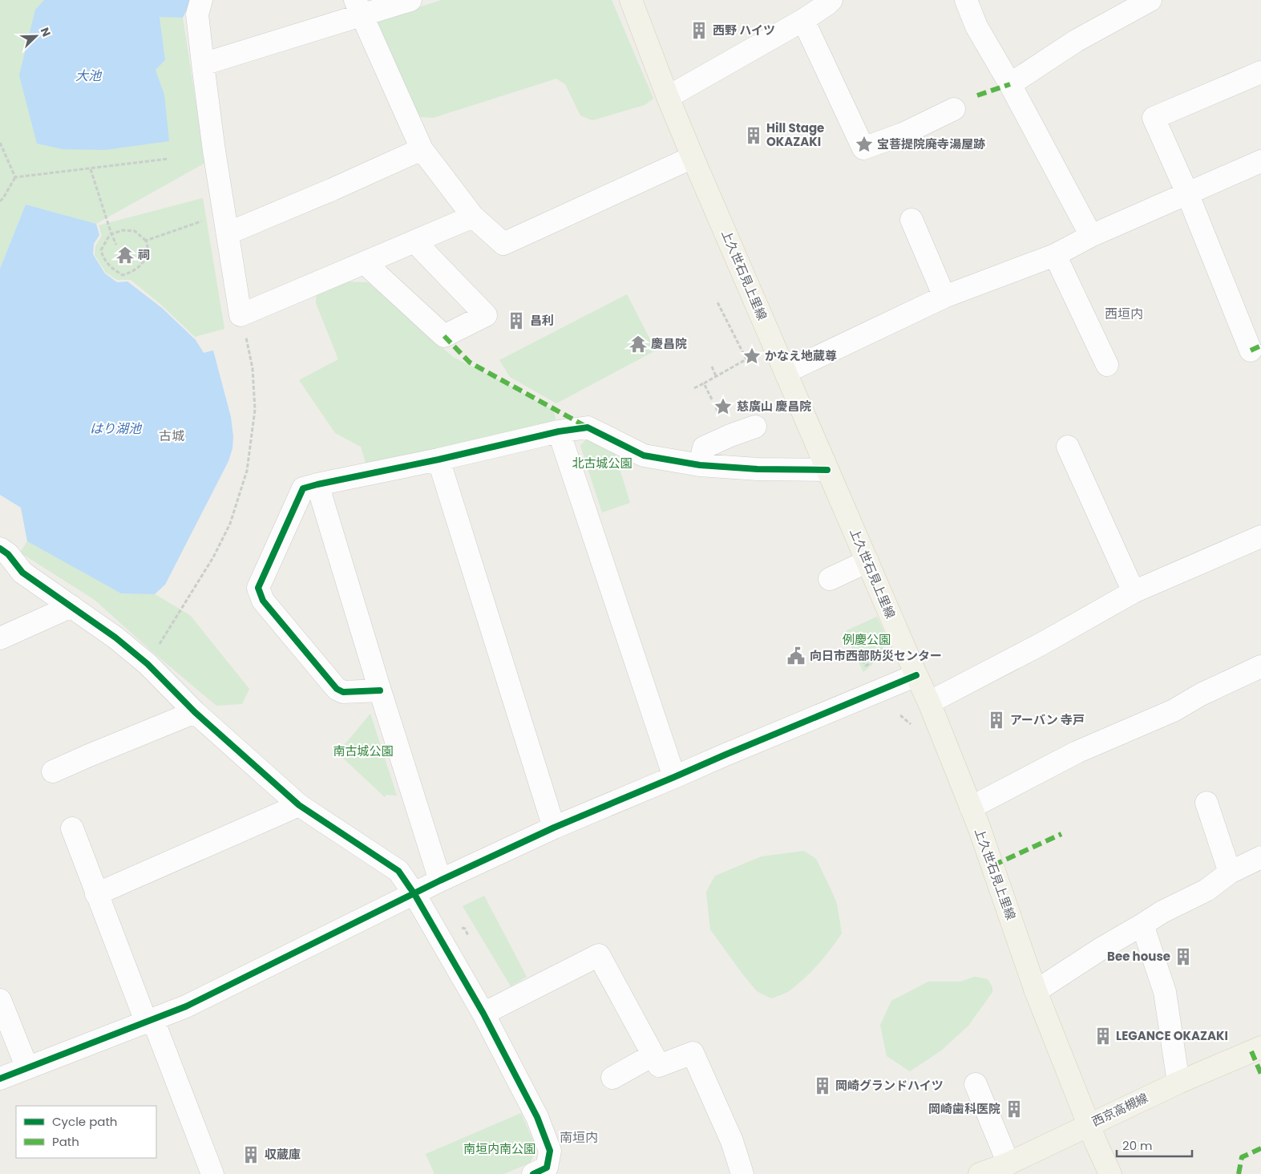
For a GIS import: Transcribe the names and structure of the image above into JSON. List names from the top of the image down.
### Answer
{
  "streets": {
    "main road": ["上久世石見上里線", "西京高槻線"]
  },
  "crossings": [
    ["上久世石見上里線", "西京高槻線"]
  ],
  "districts": ["西垣内", "古城", "南垣内"],
  "water": ["大池", "はり湖池"],
  "parks": [
    "北古城公園",
    "例慶公園",
    "南古城公園",
    "南垣内南公園"
  ],
  "places": {
    "building": [
      "西野 ハイツ",
      "Hill Stage OKAZAKI",
      "昌利",
      "アーバン 寺戸",
      "Bee house",
      "LEGANCE OKAZAKI",
      "岡崎グランドハイツ",
      "岡崎歯科医院",
      "収蔵庫"
    ],
    "place": ["宝菩提院廃寺湯屋跡", "かなえ地蔵尊", "慈廣山 慶昌院"],
    "temple": ["祠", "慶昌院"],
    "public building": ["向日市西部防災センター"]
  },
  "legend": ["Cycle path", "Path"],
  "scale_bar": "20 m",
  "north": "top right"
}
